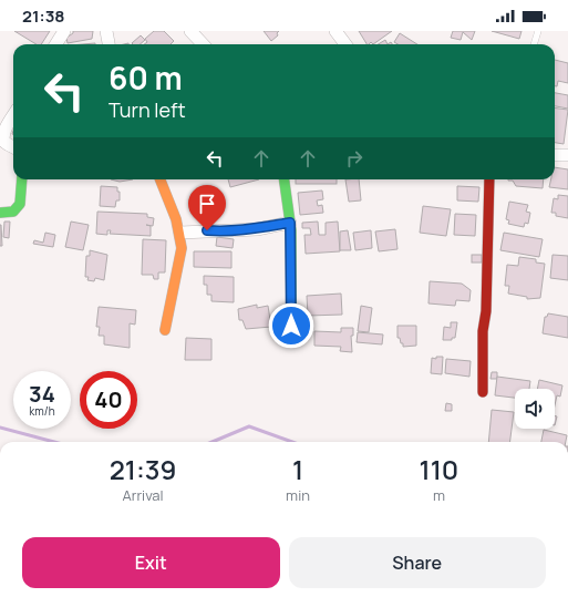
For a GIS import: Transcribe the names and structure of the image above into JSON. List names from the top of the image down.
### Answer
{
  "page": {
    "status": "21:38",
    "turn": ["60 m", "Turn left"],
    "speed": "34 km/h",
    "limit": "40",
    "eta": [
      "21:39",
      "Arrival",
      "1",
      "min",
      "110",
      "m"
    ],
    "buttons": ["Exit", "Share"]
  }
}
